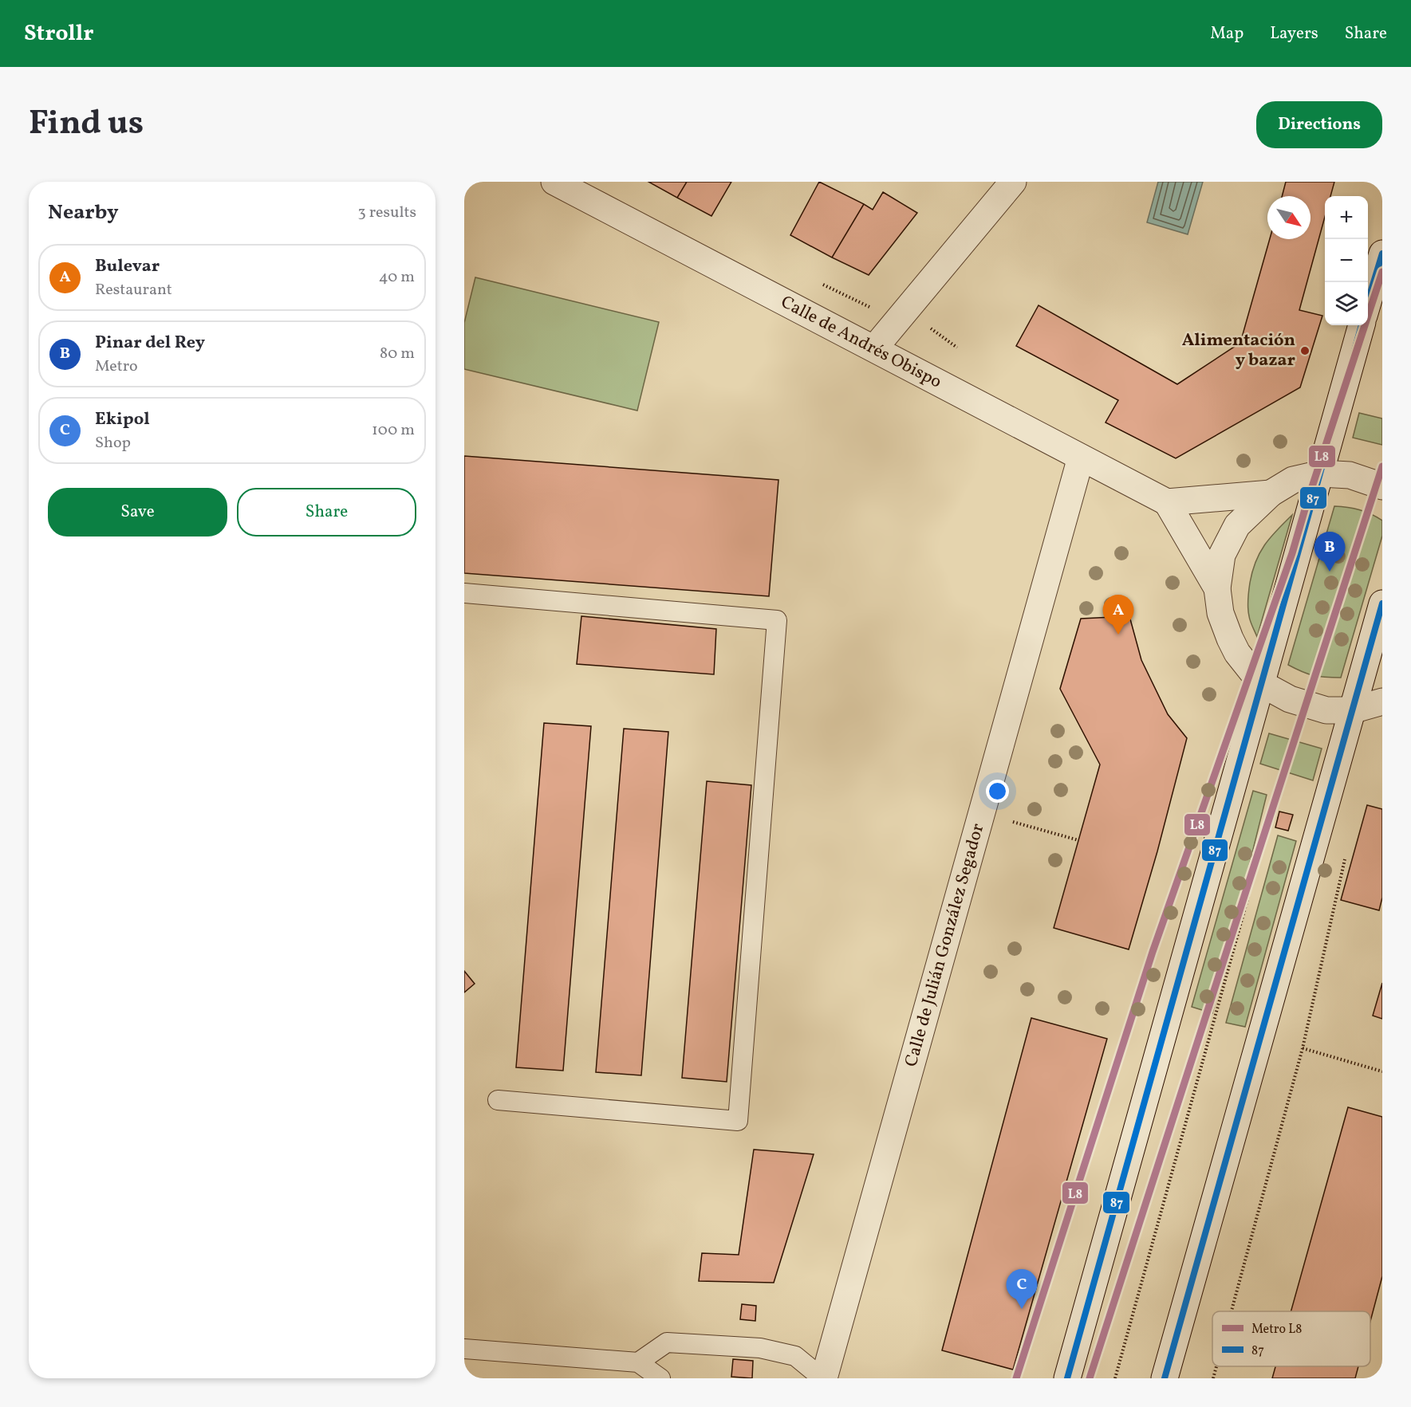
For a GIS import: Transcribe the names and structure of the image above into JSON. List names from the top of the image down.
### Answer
{
  "streets": {
    "street": ["Calle de Andrés Obispo", "Calle de Julián González Segador"]
  },
  "crossings": [
    ["Calle de Andrés Obispo", "Calle de Julián González Segador"]
  ],
  "places": ["Alimentación y bazar"],
  "lines": ["transit line 87", "metro line L8"],
  "legend": ["Metro L8", "87"],
  "north": "bottom right",
  "page": {
    "header": "Strollr",
    "nav": ["Map", "Layers", "Share"],
    "title": "Find us",
    "buttons": [
      "Directions",
      ["Save", "Share"]
    ],
    "heading": ["Nearby", "3 results"],
    "map_buttons": ["+", "−"],
    "list": [
      {
        "mark": "A",
        "name": "Bulevar",
        "note": "Restaurant",
        "value": "40 m"
      },
      {
        "mark": "B",
        "name": "Pinar del Rey",
        "note": "Metro",
        "value": "80 m"
      },
      {
        "mark": "C",
        "name": "Ekipol",
        "note": "Shop",
        "value": "100 m"
      }
    ],
    "pins": ["B", "A", "C"]
  }
}
